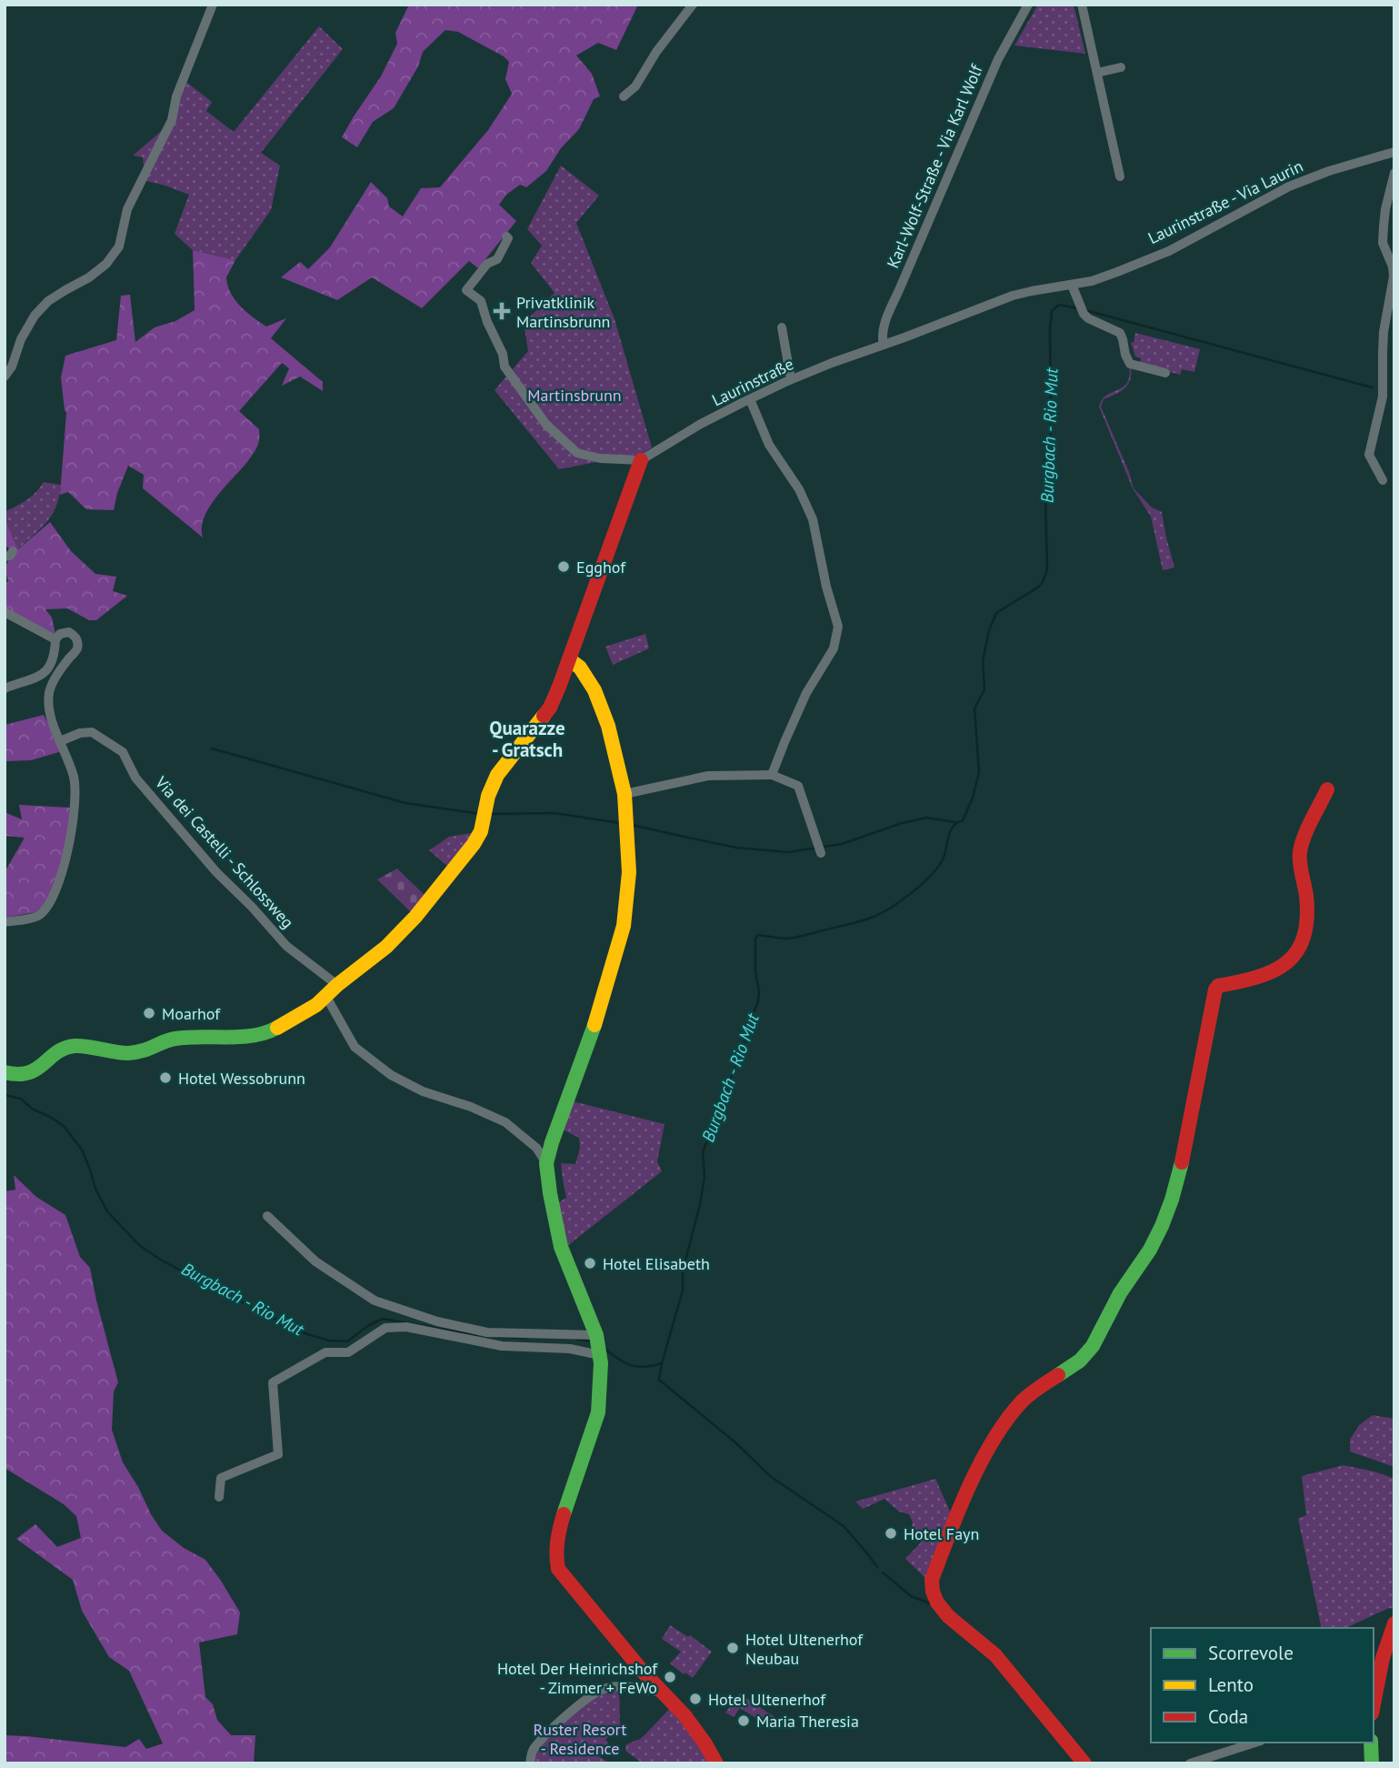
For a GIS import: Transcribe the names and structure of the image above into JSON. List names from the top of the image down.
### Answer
{
  "streets": {
    "street": [
      "Karl-Wolf-Straße - Via Karl Wolf",
      "Laurinstraße - Via Laurin",
      "Laurinstraße",
      "Via dei Castelli - Schlossweg"
    ]
  },
  "crossings": [
    ["Karl-Wolf-Straße - Via Karl Wolf", "Laurinstraße - Via Laurin"],
    ["Karl-Wolf-Straße - Via Karl Wolf", "Laurinstraße"],
    ["Laurinstraße - Via Laurin", "Laurinstraße"]
  ],
  "districts": ["Quarazze - Gratsch"],
  "water": ["Burgbach - Rio Mut"],
  "parks": ["Martinsbrunn", "Ruster Resort - Residence"],
  "places": {
    "health": ["Privatklinik Martinsbrunn"],
    "other": [
      "Egghof",
      "Moarhof",
      "Hotel Wessobrunn",
      "Hotel Elisabeth",
      "Hotel Fayn",
      "Hotel Ultenerhof Neubau",
      "Hotel Der Heinrichshof - Zimmer + FeWo",
      "Hotel Ultenerhof",
      "Maria Theresia"
    ]
  },
  "legend": ["Scorrevole", "Lento", "Coda"]
}
